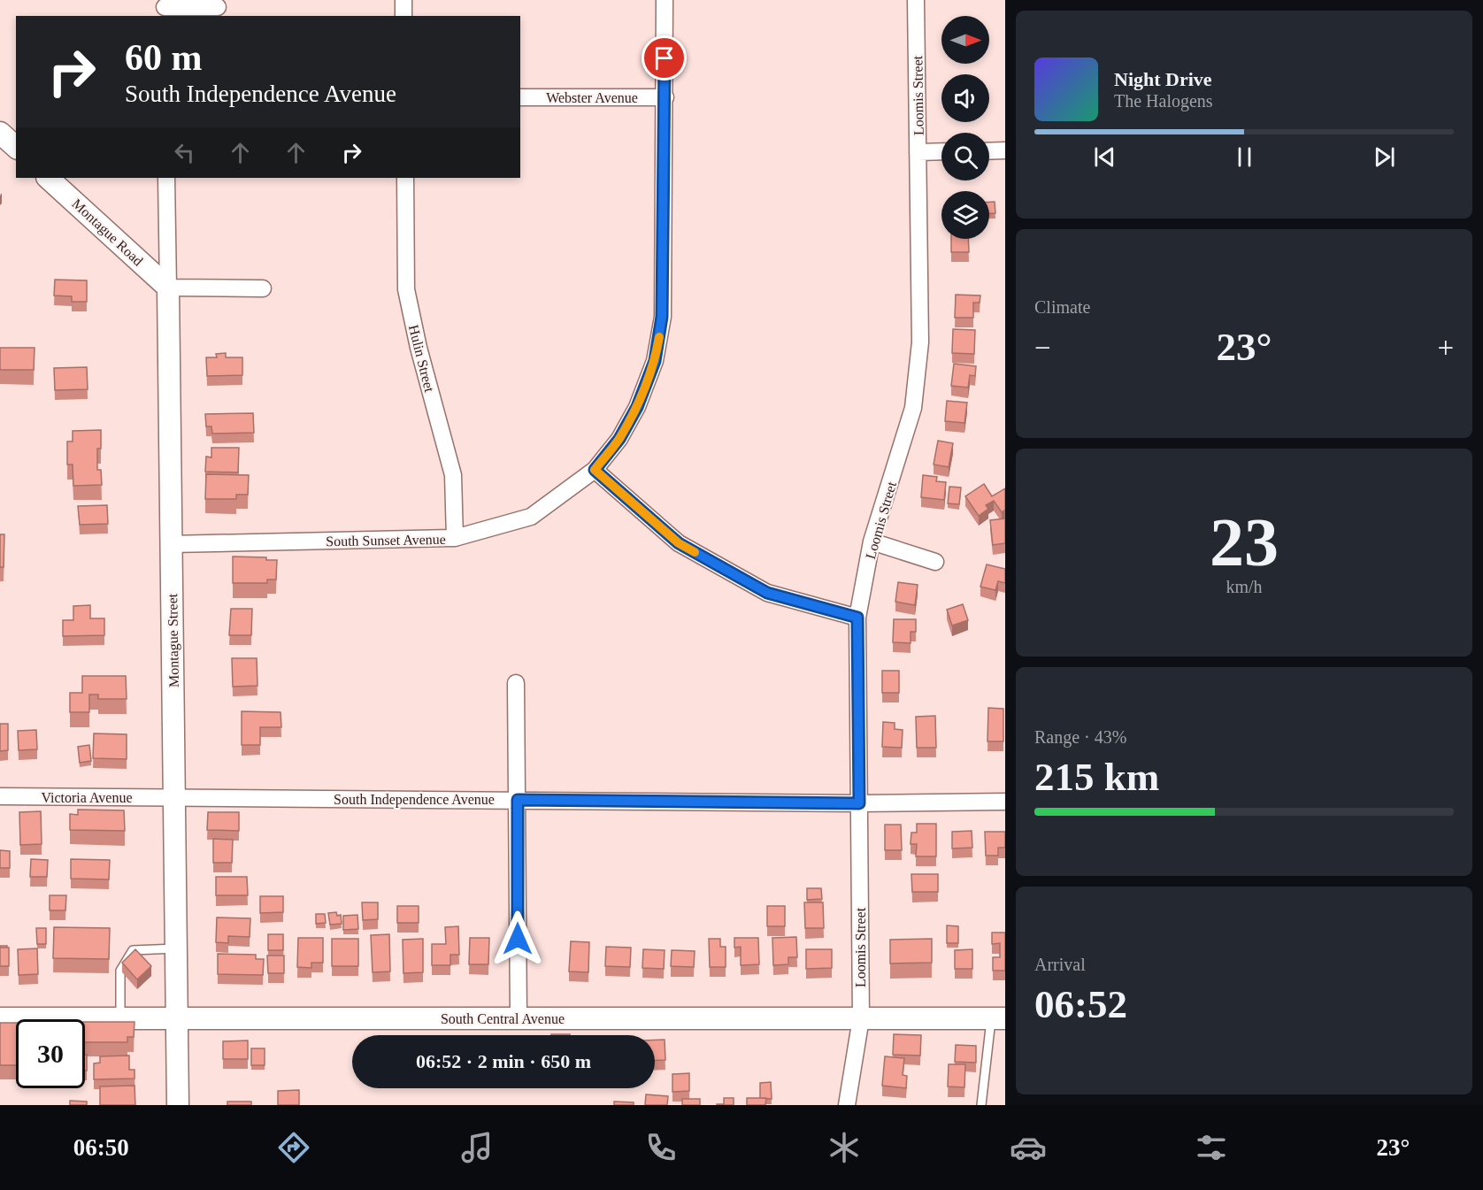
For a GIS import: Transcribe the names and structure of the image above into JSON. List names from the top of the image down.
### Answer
{
  "streets": {
    "street": [
      "Loomis Street",
      "Webster Avenue",
      "Montague Road",
      "Hulin Street",
      "South Sunset Avenue",
      "Montague Street",
      "Victoria Avenue",
      "South Independence Avenue",
      "South Central Avenue"
    ]
  },
  "crossings": [
    ["Loomis Street", "South Independence Avenue"],
    ["Loomis Street", "South Central Avenue"],
    ["Webster Avenue", "South Sunset Avenue"],
    ["Montague Road", "Montague Street"],
    ["Hulin Street", "South Sunset Avenue"],
    ["South Sunset Avenue", "Montague Street"],
    ["Montague Street", "Victoria Avenue"],
    ["Montague Street", "South Independence Avenue"],
    ["Montague Street", "South Central Avenue"],
    ["Victoria Avenue", "South Independence Avenue"]
  ],
  "north": "right",
  "page": {
    "turn": ["60 m", "South Independence Avenue"],
    "song": ["Night Drive", "The Halogens"],
    "tile": [
      "Climate",
      ["23", "km/h"],
      ["Range · 43%", "215 km"],
      ["Arrival", "06:52"]
    ],
    "heat": ["−", "23°", "+"],
    "limit": "30",
    "trip": "06:52 · 2 min · 650 m",
    "tabs": ["06:50", "23°"]
  }
}
